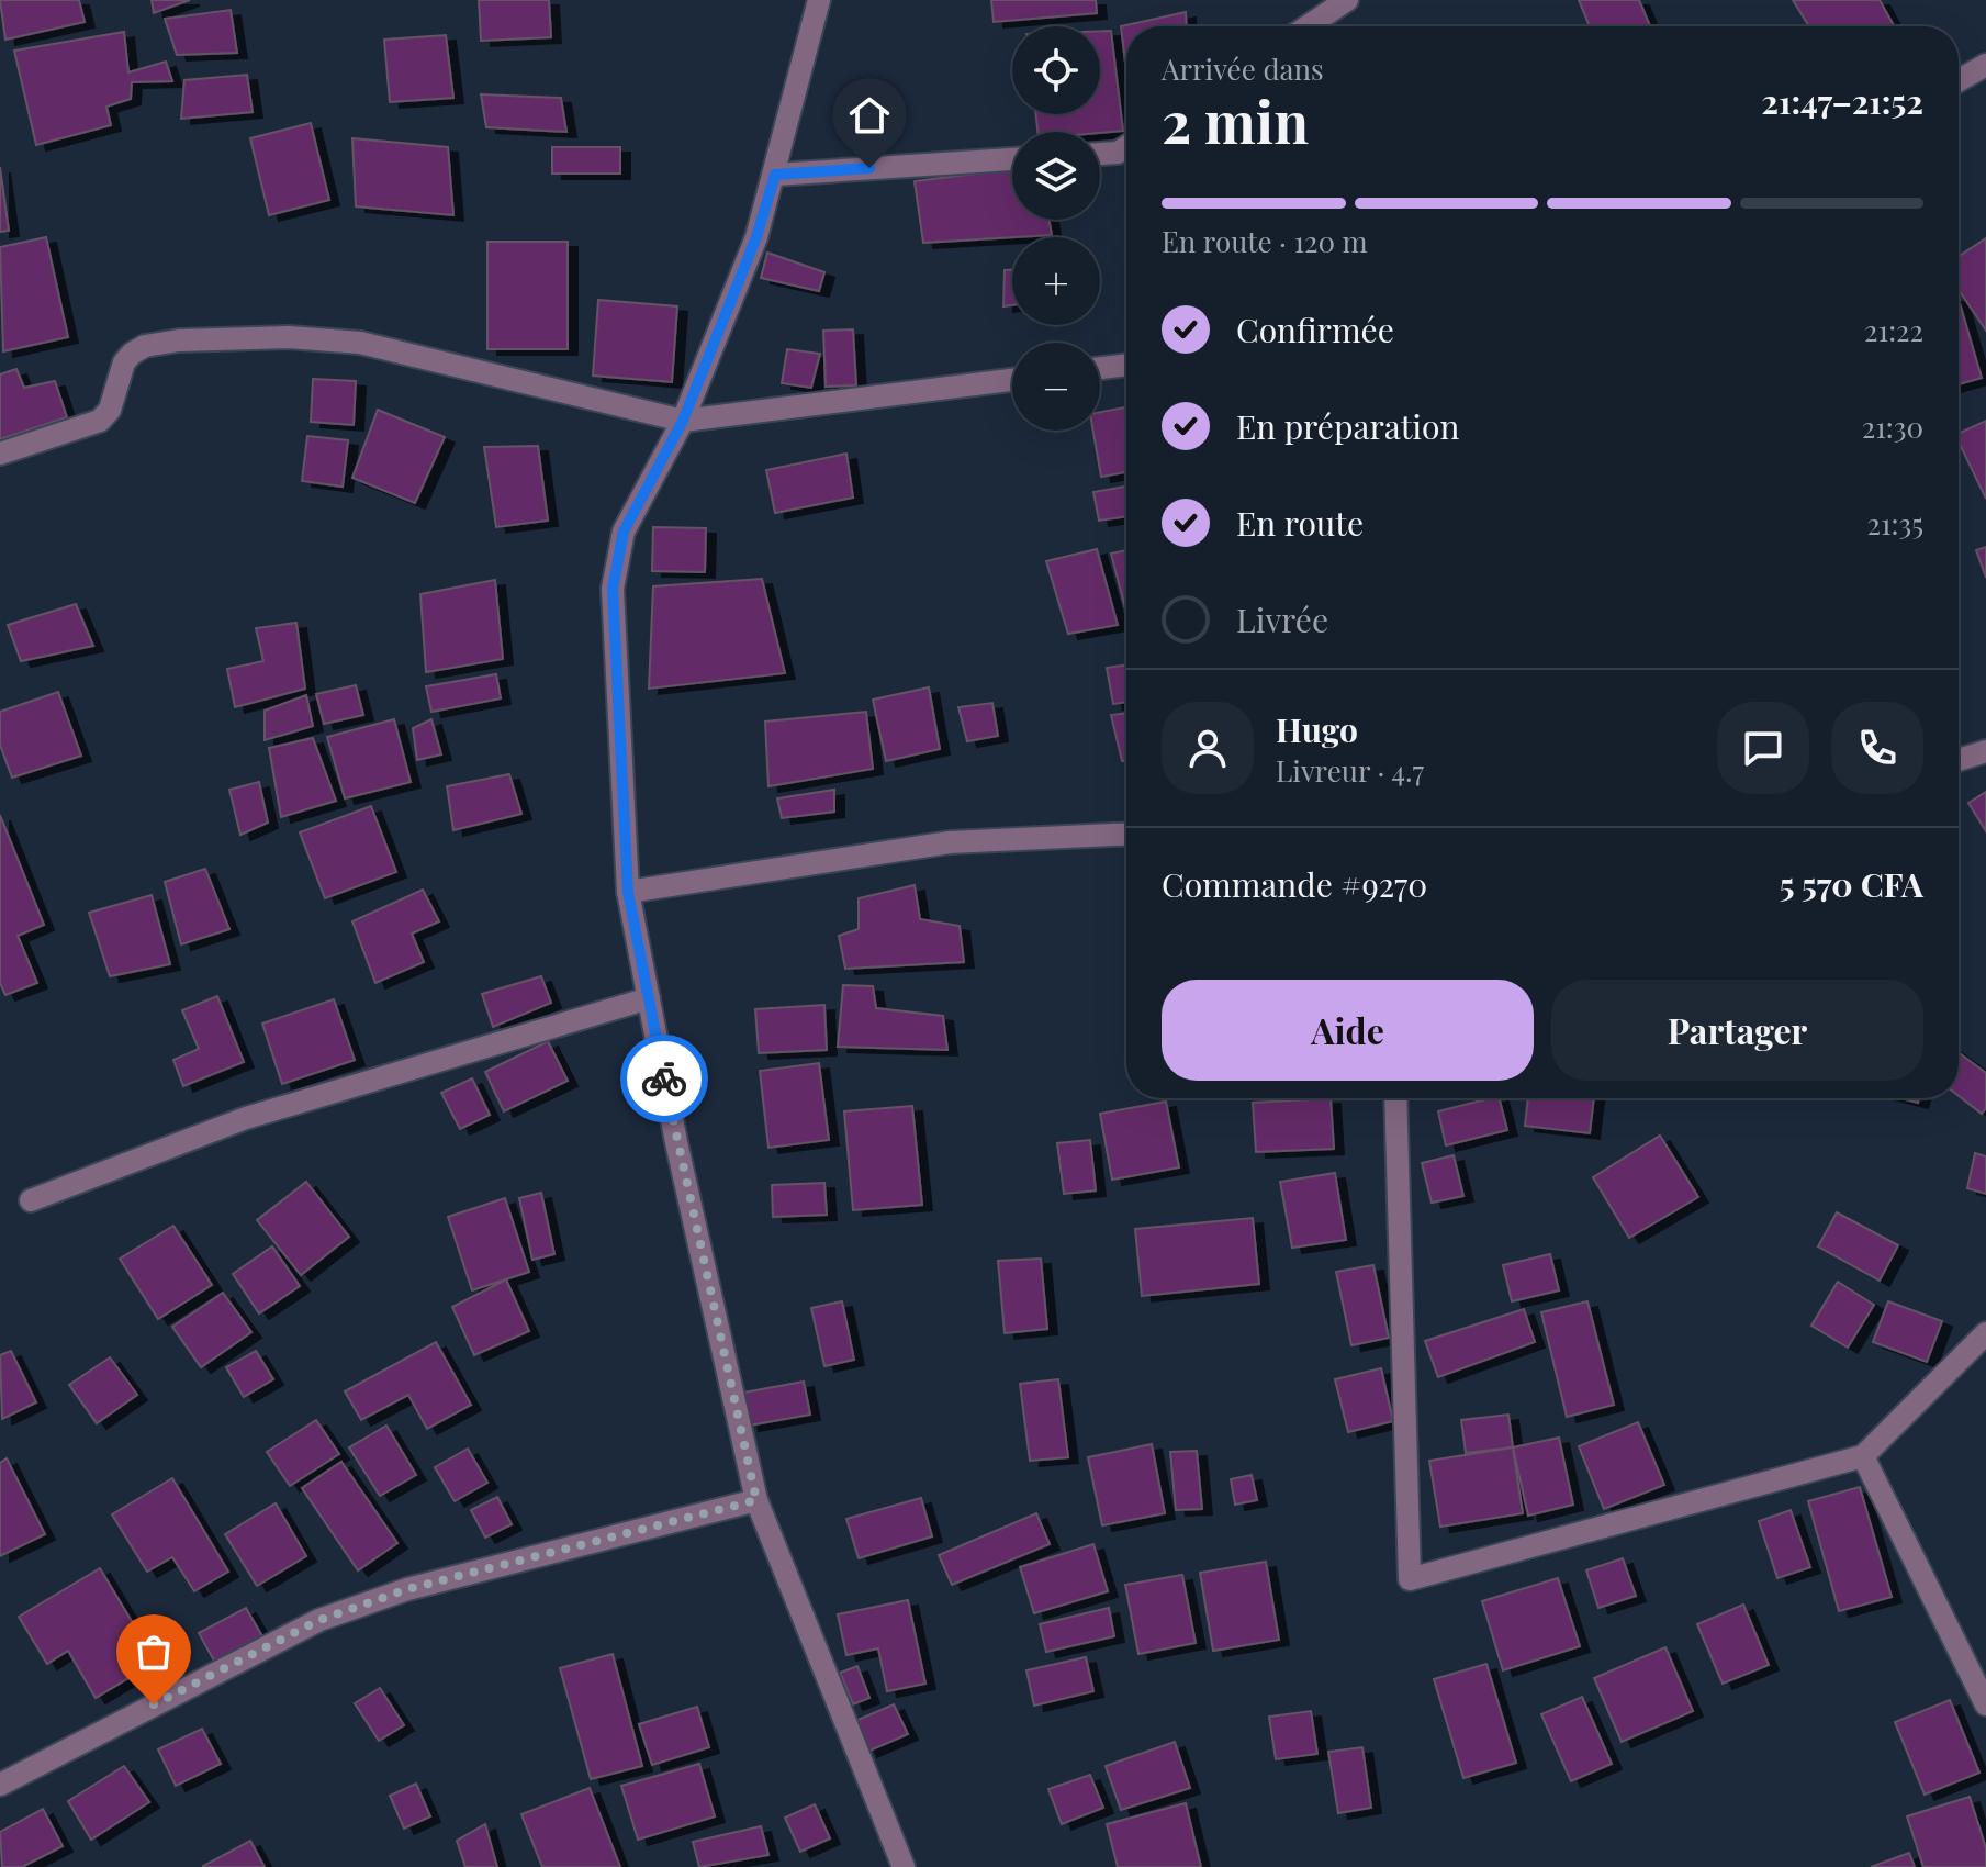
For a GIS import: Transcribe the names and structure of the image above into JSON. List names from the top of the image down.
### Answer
{
  "page": {
    "map_buttons": ["+", "−"],
    "heading": ["2 min", "Arrivée dans", "21:47–21:52"],
    "panel": [
      "Hugo",
      "Livreur · 4.7",
      "Commande #9270",
      "5 570 CFA"
    ],
    "bar": "En route · 120 m",
    "list": [
      ["Confirmée", "21:22"],
      ["En préparation", "21:30"],
      ["En route", "21:35"],
      "Livrée"
    ],
    "buttons": ["Aide", "Partager"]
  }
}
